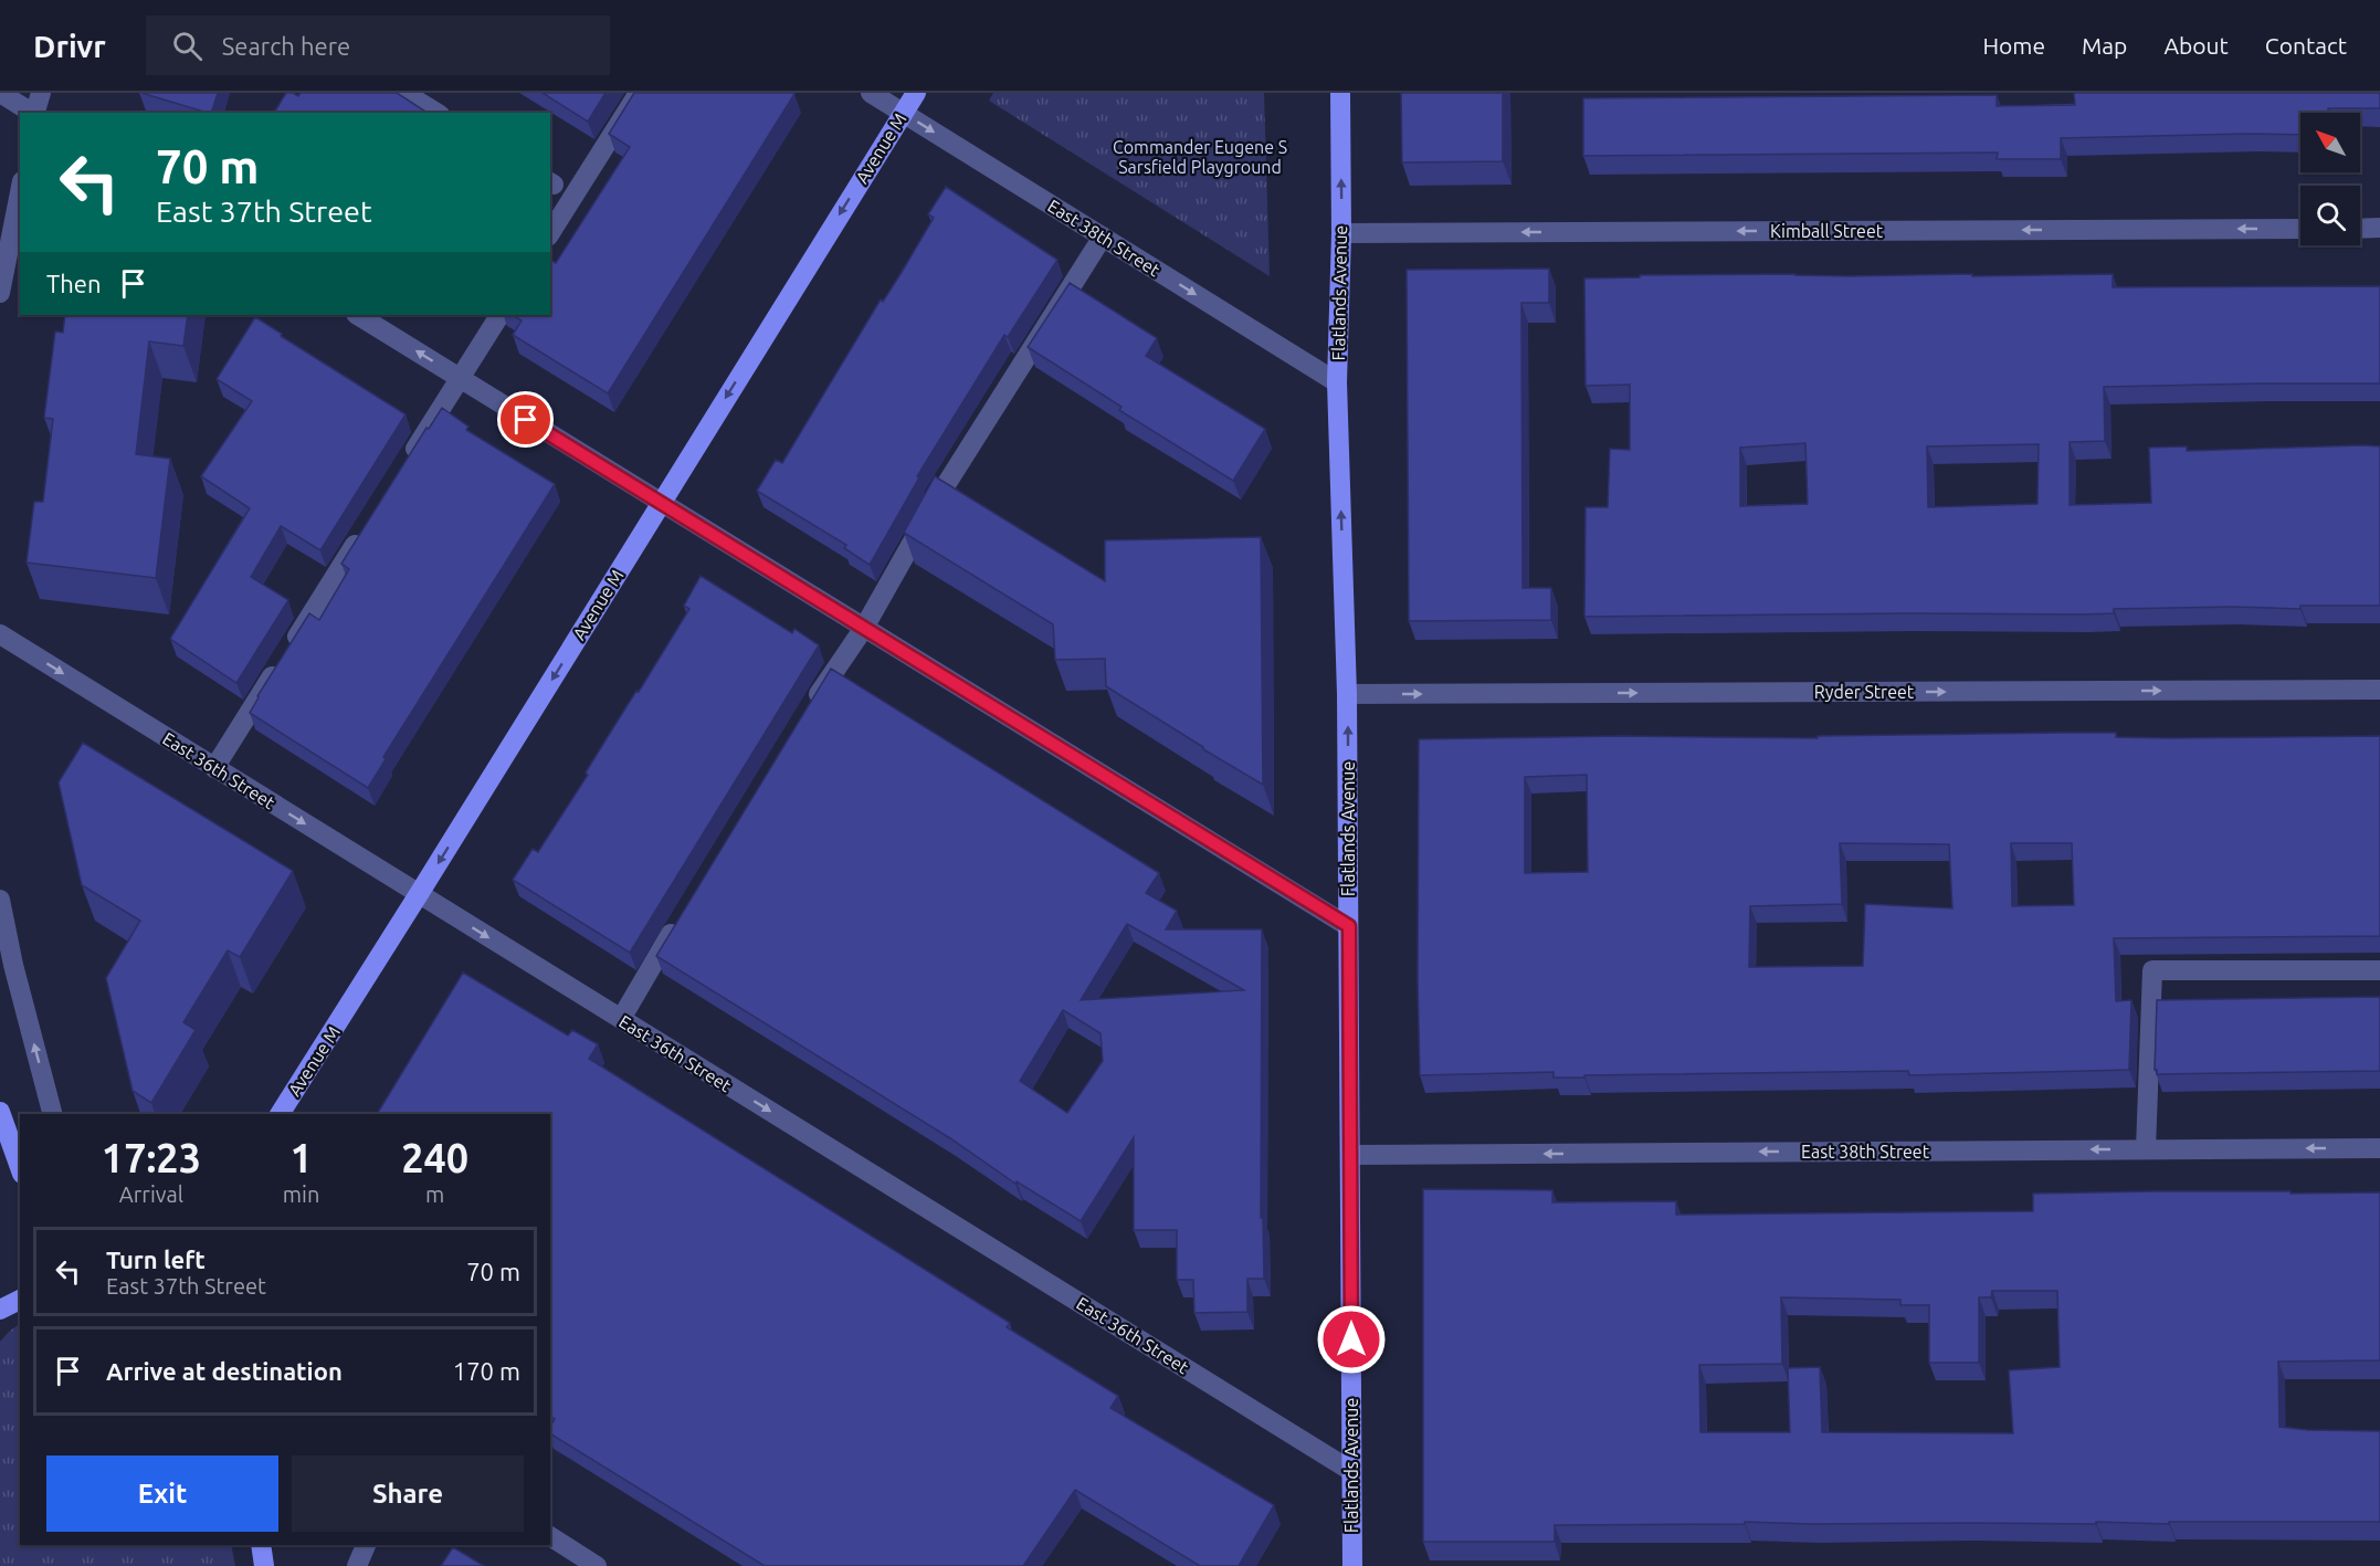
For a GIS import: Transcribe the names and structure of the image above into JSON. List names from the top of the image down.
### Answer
{
  "streets": {
    "main road": ["Avenue M", "Flatlands Avenue"],
    "street": [
      "Kimball Street",
      "East 38th Street",
      "Ryder Street",
      "East 36th Street"
    ]
  },
  "crossings": [
    ["Avenue M", "East 38th Street"],
    ["Avenue M", "East 36th Street"],
    ["Kimball Street", "Flatlands Avenue"],
    ["East 38th Street", "Flatlands Avenue"],
    ["Flatlands Avenue", "Ryder Street"],
    ["Flatlands Avenue", "East 36th Street"]
  ],
  "one_way": [
    "Avenue M",
    "Kimball Street",
    "Flatlands Avenue",
    "Ryder Street",
    "East 36th Street"
  ],
  "parks": ["Commander Eugene S Sarsfield Playground"],
  "north": "top left",
  "page": {
    "header": "Drivr",
    "search": "Search here",
    "nav": [
      "Home",
      "Map",
      "About",
      "Contact"
    ],
    "turn": ["70 m", "East 37th Street"],
    "then": "Then",
    "eta": [
      "17:23",
      "Arrival",
      "1",
      "min",
      "240",
      "m"
    ],
    "list": [
      {
        "name": "Turn left",
        "note": "East 37th Street",
        "value": "70 m"
      },
      {
        "name": "Arrive at destination",
        "value": "170 m"
      }
    ],
    "buttons": ["Exit", "Share"]
  }
}
